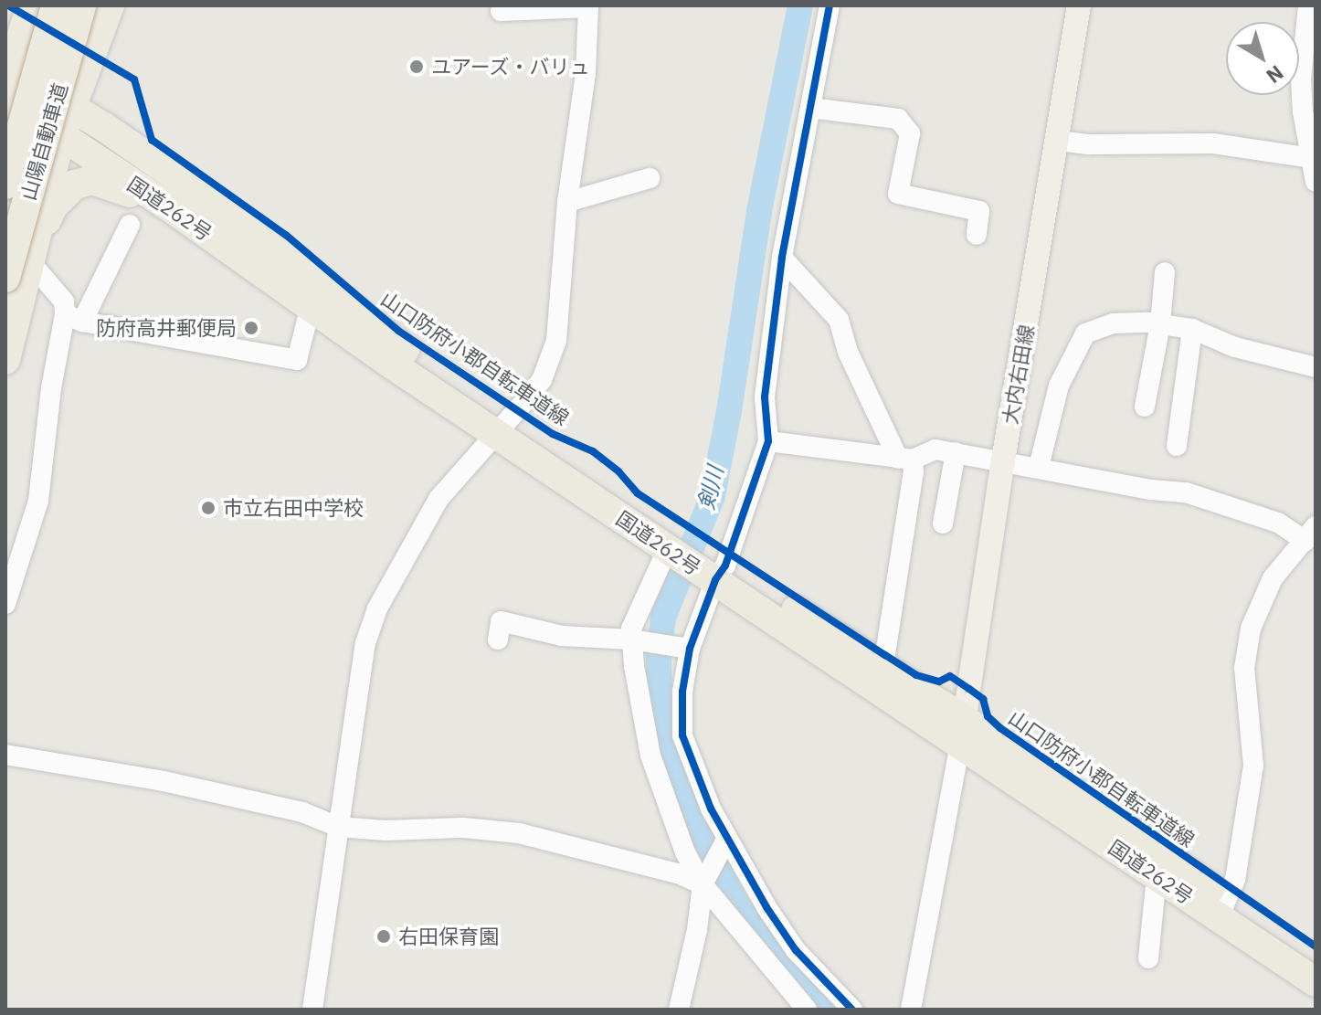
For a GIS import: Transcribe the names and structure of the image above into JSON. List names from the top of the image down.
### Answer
{
  "streets": {
    "highway": ["山陽自動車道", "国道262号"],
    "main road": ["大内右田線"],
    "cycle path": ["山口防府小郡自転車道線"]
  },
  "crossings": [
    ["国道262号", "大内右田線"]
  ],
  "water": ["剣川"],
  "places": [
    "ユアーズ・バリュ",
    "防府高井郵便局",
    "市立右田中学校",
    "右田保育園"
  ],
  "north": "bottom right"
}
